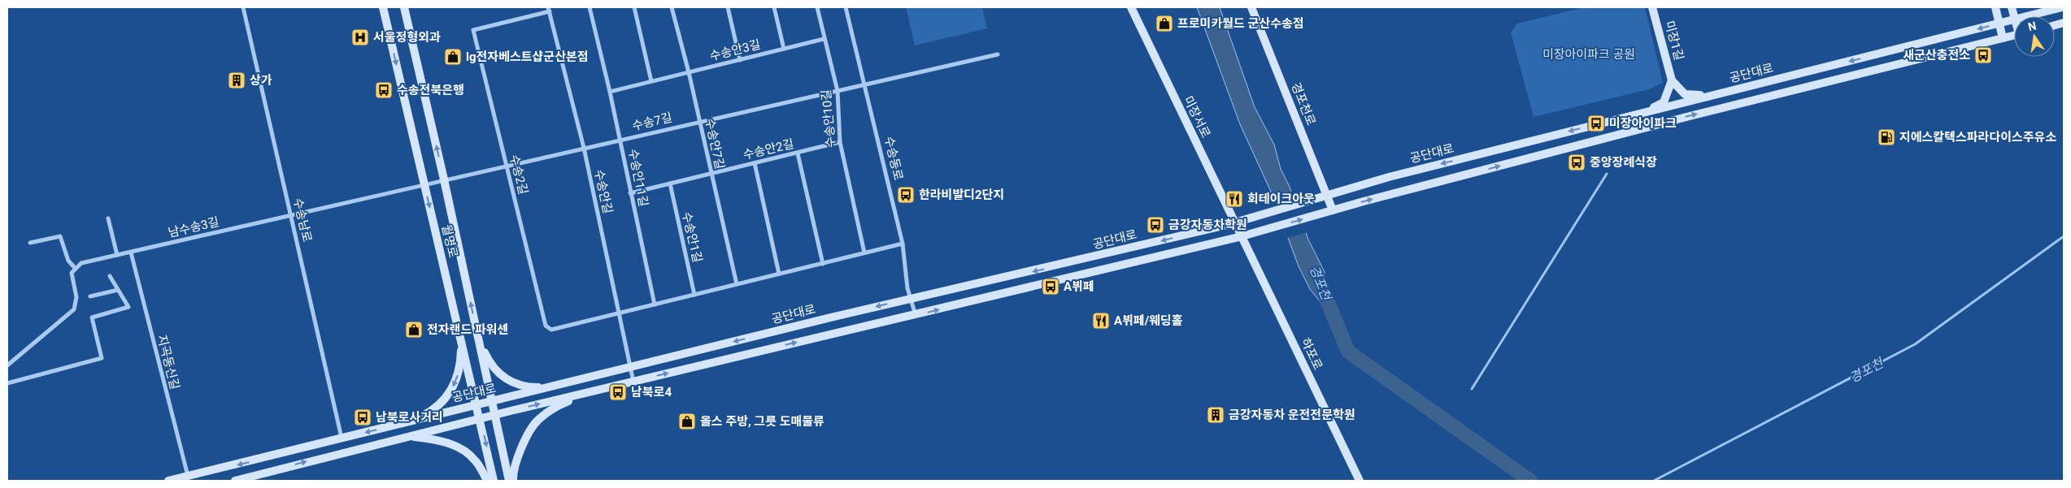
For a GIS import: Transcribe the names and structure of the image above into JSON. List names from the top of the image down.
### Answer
{
  "streets": {
    "street": [
      "미장1길",
      "수송안3길",
      "공단대로",
      "경포천로",
      "미장서로",
      "수송안10길",
      "수송7길",
      "수송안7길",
      "수송안2길",
      "수송동로",
      "수송2길",
      "수송안11길",
      "수송안길",
      "수송남로",
      "남수송3길",
      "수송안1길",
      "월명로",
      "하포로",
      "지곡동신길"
    ]
  },
  "crossings": [
    ["수송안3길", "수송안10길"],
    ["수송안3길", "수송안7길"],
    ["수송안3길", "수송안11길"],
    ["공단대로", "경포천로"],
    ["공단대로", "미장서로"],
    ["공단대로", "수송동로"],
    ["공단대로", "수송안길"],
    ["공단대로", "수송남로"],
    ["공단대로", "월명로"],
    ["공단대로", "지곡동신길"],
    ["미장서로", "하포로"],
    ["수송안10길", "수송7길"],
    ["수송안10길", "수송안2길"],
    ["수송7길", "수송안7길"],
    ["수송7길", "수송동로"],
    ["수송7길", "수송2길"],
    ["수송7길", "수송안11길"],
    ["수송7길", "수송안길"],
    ["수송7길", "남수송3길"],
    ["수송7길", "월명로"],
    ["수송안7길", "수송안2길"],
    ["수송안2길", "수송안11길"],
    ["수송안2길", "수송안1길"],
    ["수송2길", "수송안길"],
    ["수송남로", "남수송3길"],
    ["남수송3길", "월명로"],
    ["남수송3길", "지곡동신길"]
  ],
  "water": ["경포천"],
  "parks": ["미장아이파크 공원"],
  "places": {
    "shop": [
      "프로미카월드 군산수송점",
      "lg전자베스트샵군산본점",
      "전자랜드 파워센",
      "올스 주방, 그릇 도매물류"
    ],
    "hospital": ["서울정형외과"],
    "bus stop": [
      "새군산충전소",
      "수송전북은행",
      "미장아이파크",
      "중앙장례식장",
      "한라비발디2단지",
      "금강자동차학원",
      "A뷔페",
      "남북로4",
      "남북로사거리"
    ],
    "building": ["상가", "금강자동차 운전전문학원"],
    "fuel station": ["지에스칼텍스파라다이스주유소"],
    "restaurant": ["회테이크아웃", "A뷔페/웨딩홀"]
  },
  "north": "top"
}
